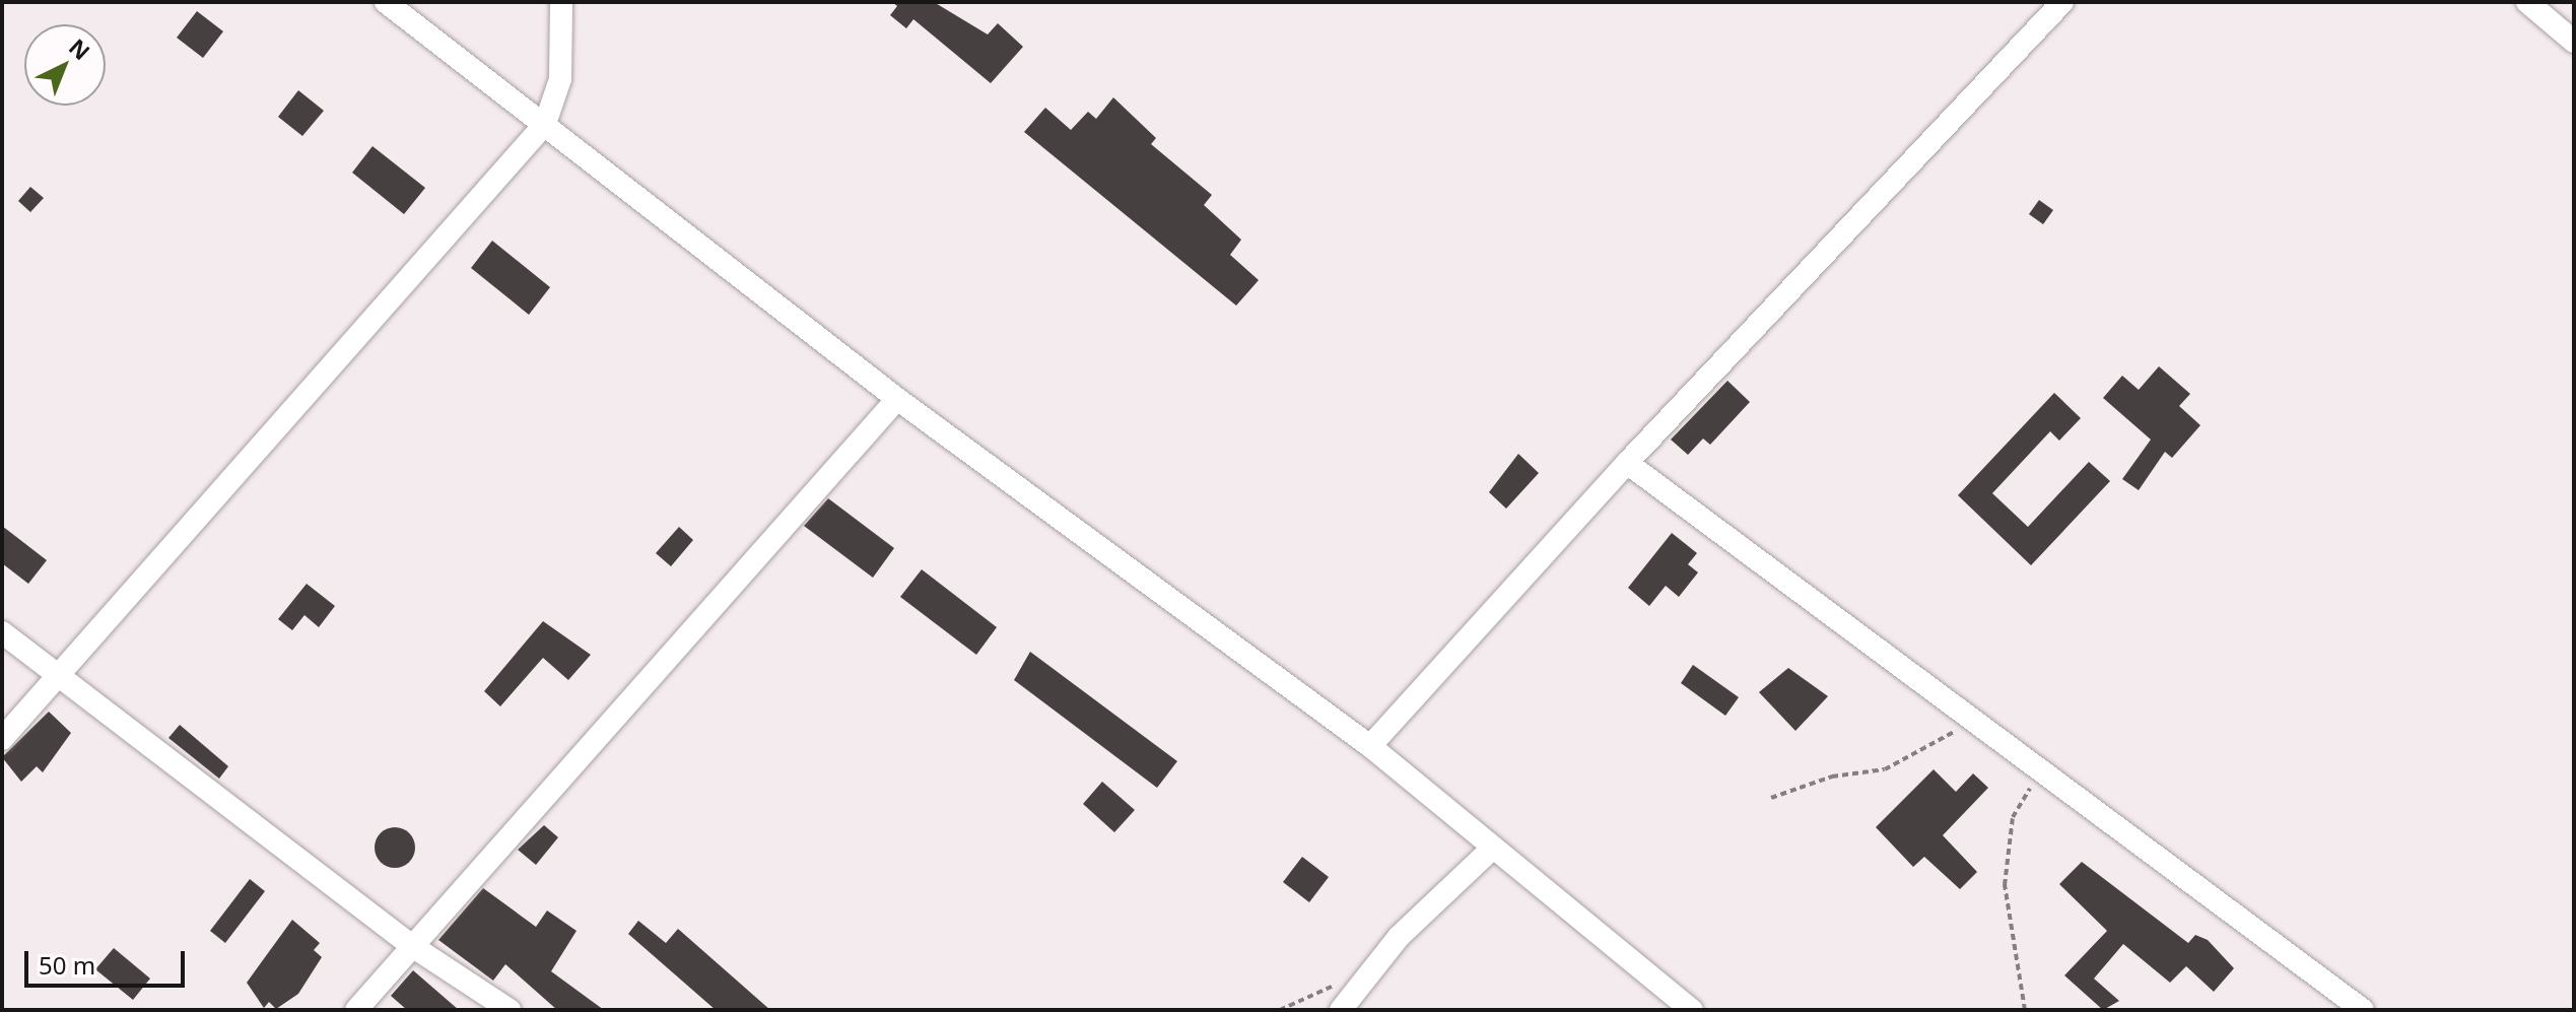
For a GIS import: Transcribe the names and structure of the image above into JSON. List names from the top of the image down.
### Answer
{
  "scale_bar": "50 m",
  "north": "top right"
}
